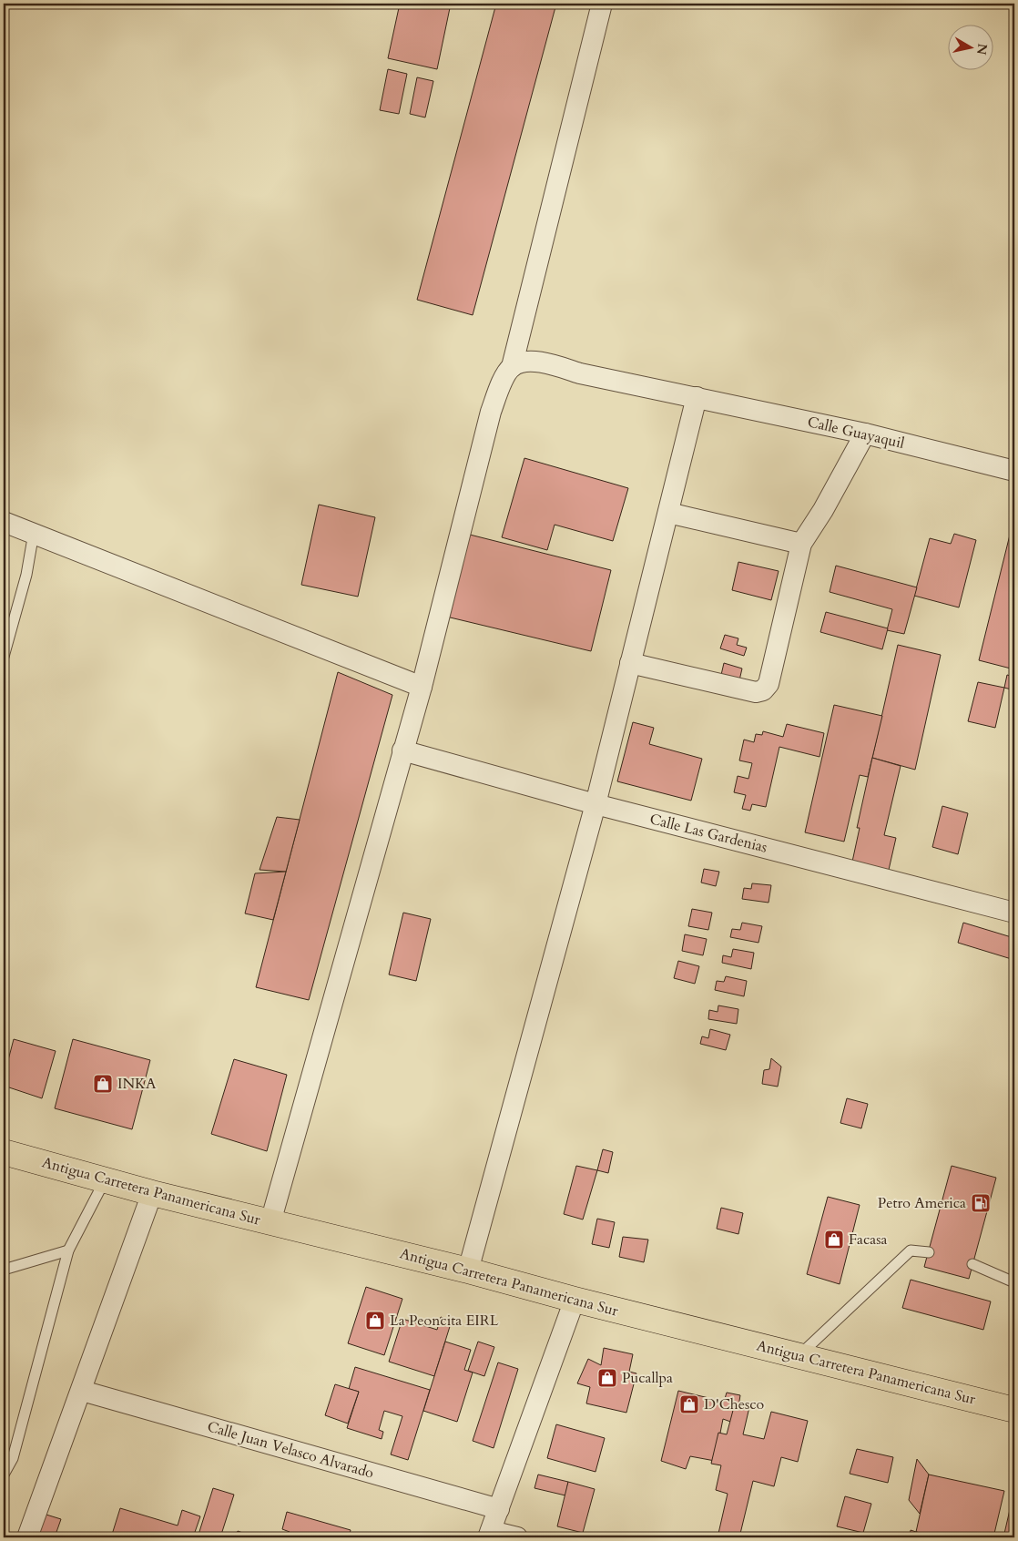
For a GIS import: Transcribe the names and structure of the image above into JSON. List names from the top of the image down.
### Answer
{
  "streets": {
    "highway": ["Antigua Carretera Panamericana Sur"],
    "street": ["Calle Guayaquil", "Calle Las Gardenias", "Calle Juan Velasco Alvarado"]
  },
  "places": {
    "shop": [
      "INKA",
      "Facasa",
      "La Peoncita EIRL",
      "Pucallpa",
      "D'Chesco"
    ],
    "fuel station": ["Petro America"]
  },
  "north": "right"
}
